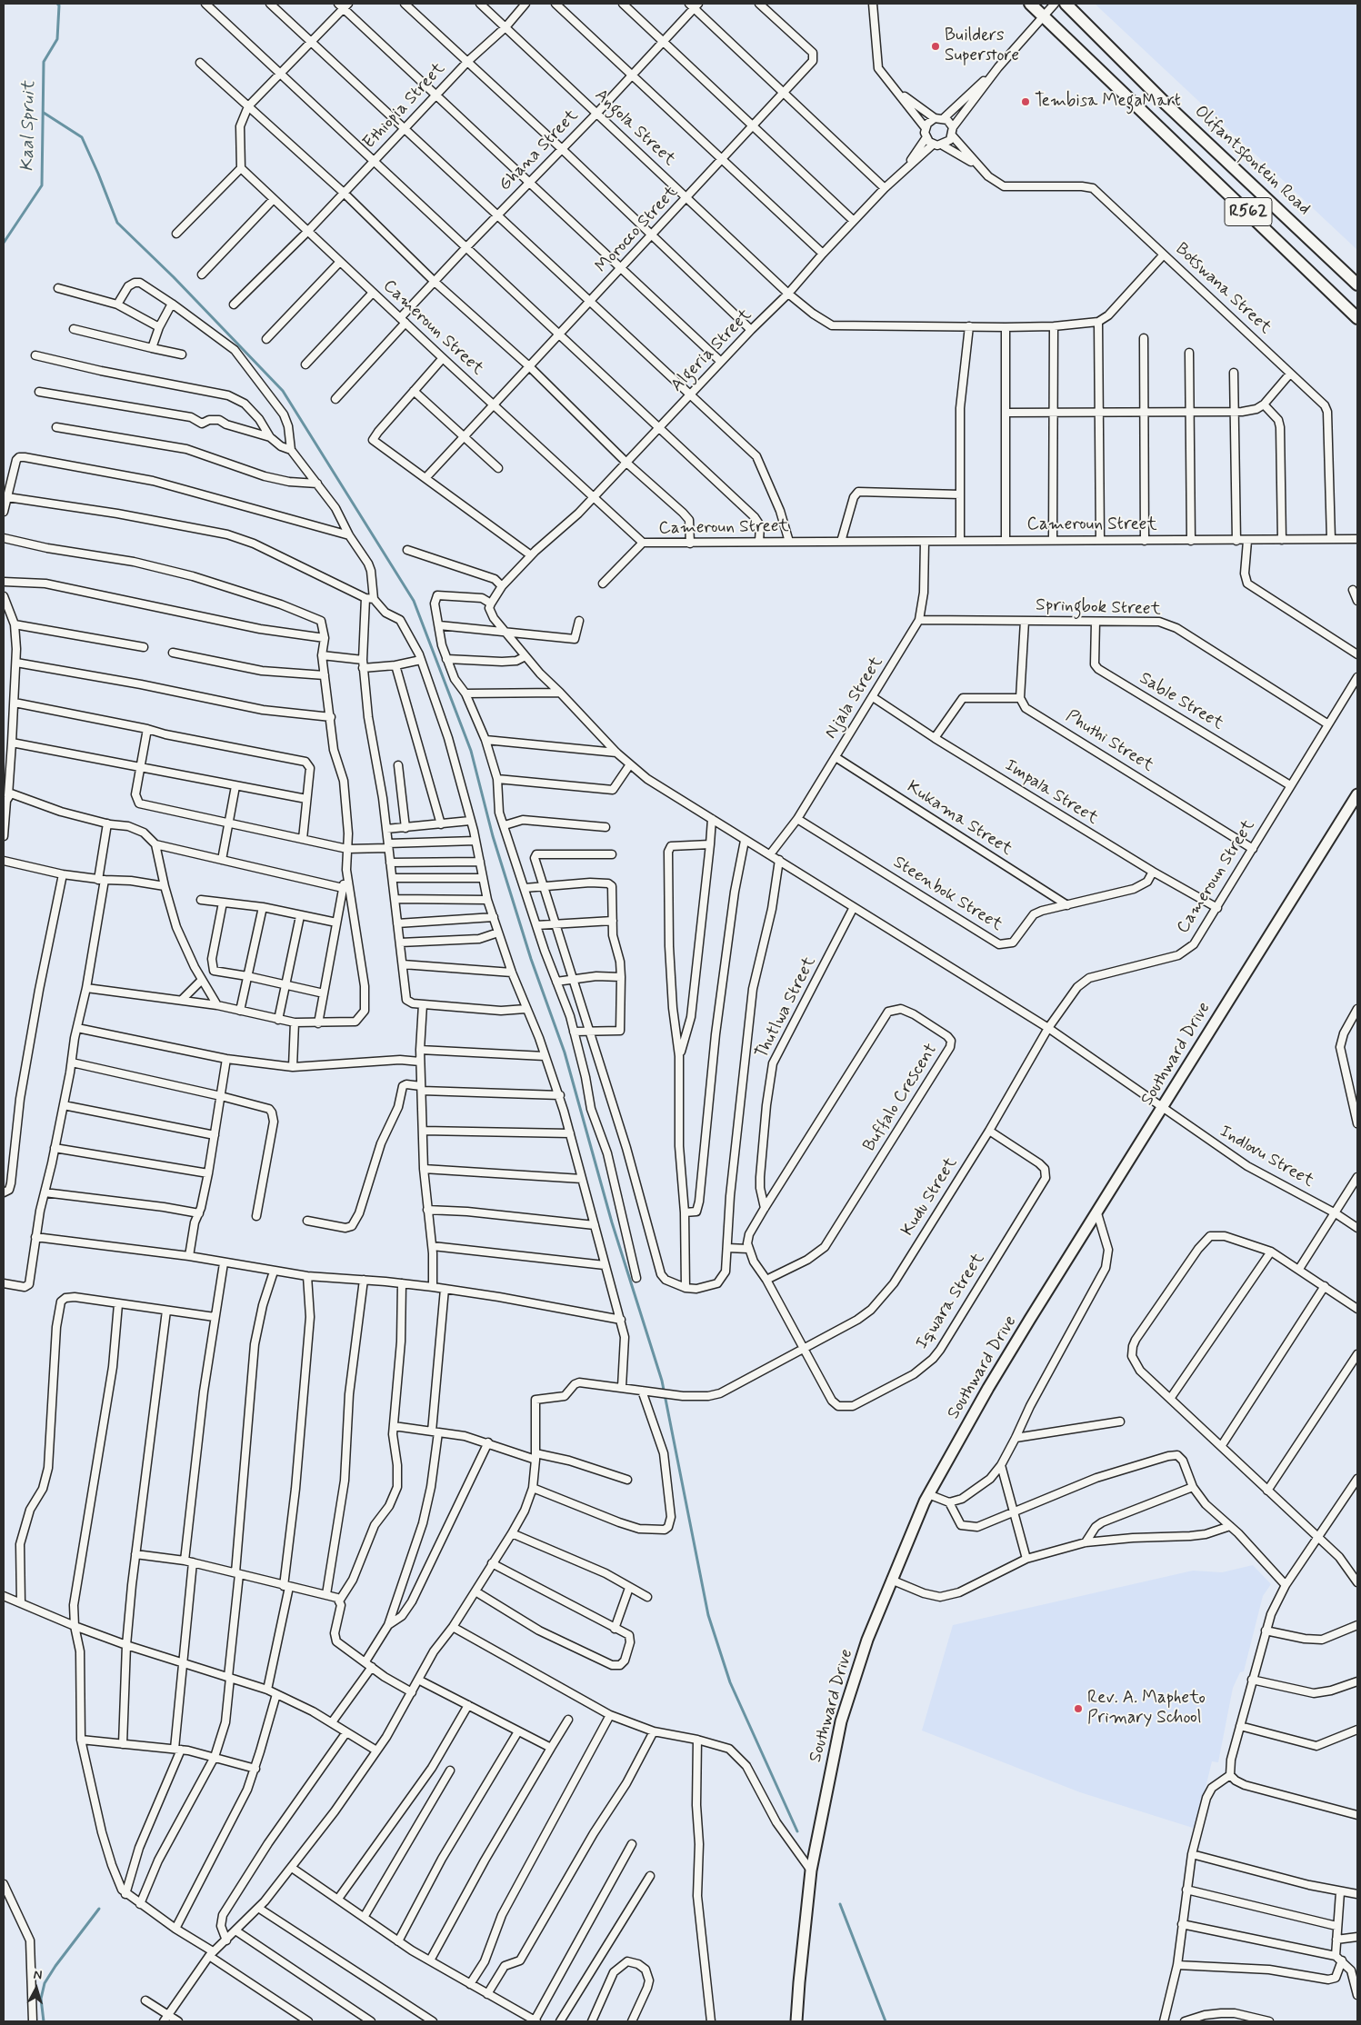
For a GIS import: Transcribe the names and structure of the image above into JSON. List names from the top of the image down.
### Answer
{
  "streets": {
    "main road": ["Olifantsfontein Road", "R562", "Southward Drive"],
    "street": [
      "Ethiopia Street",
      "Angola Street",
      "Ghana Street",
      "Morocco Street",
      "Botswana Street",
      "Cameroun Street",
      "Algeria Street",
      "Springbok Street",
      "Njala Street",
      "Sable Street",
      "Phuthi Street",
      "Impala Street",
      "Kukama Street",
      "Steenbok Street",
      "Thutlwa Street",
      "Buffalo Crescent",
      "Indlovu Street",
      "Kudu Street",
      "Iqwara Street"
    ]
  },
  "crossings": [
    ["Ethiopia Street", "Angola Street"],
    ["Ethiopia Street", "Cameroun Street"],
    ["Angola Street", "Ghana Street"],
    ["Angola Street", "Morocco Street"],
    ["Angola Street", "Algeria Street"],
    ["Ghana Street", "Cameroun Street"],
    ["Morocco Street", "Cameroun Street"],
    ["Botswana Street", "Cameroun Street"],
    ["Botswana Street", "Algeria Street"],
    ["Cameroun Street", "Algeria Street"],
    ["Cameroun Street", "Springbok Street"],
    ["Cameroun Street", "Njala Street"],
    ["Cameroun Street", "Sable Street"],
    ["Cameroun Street", "Phuthi Street"],
    ["Cameroun Street", "Impala Street"],
    ["Cameroun Street", "Indlovu Street"],
    ["Cameroun Street", "Kudu Street"],
    ["Algeria Street", "Indlovu Street"],
    ["Springbok Street", "Njala Street"],
    ["Springbok Street", "Sable Street"],
    ["Njala Street", "Impala Street"],
    ["Njala Street", "Kukama Street"],
    ["Njala Street", "Steenbok Street"],
    ["Njala Street", "Indlovu Street"],
    ["Impala Street", "Steenbok Street"],
    ["Kukama Street", "Steenbok Street"],
    ["Thutlwa Street", "Buffalo Crescent"],
    ["Thutlwa Street", "Indlovu Street"],
    ["Southward Drive", "Indlovu Street"],
    ["Indlovu Street", "Kudu Street"],
    ["Kudu Street", "Iqwara Street"]
  ],
  "water": ["Kaal Spruit"],
  "places": ["Builders Superstore", "Tembisa MegaMart", "Rev. A. Mapheto Primary School"],
  "north": "top"
}
